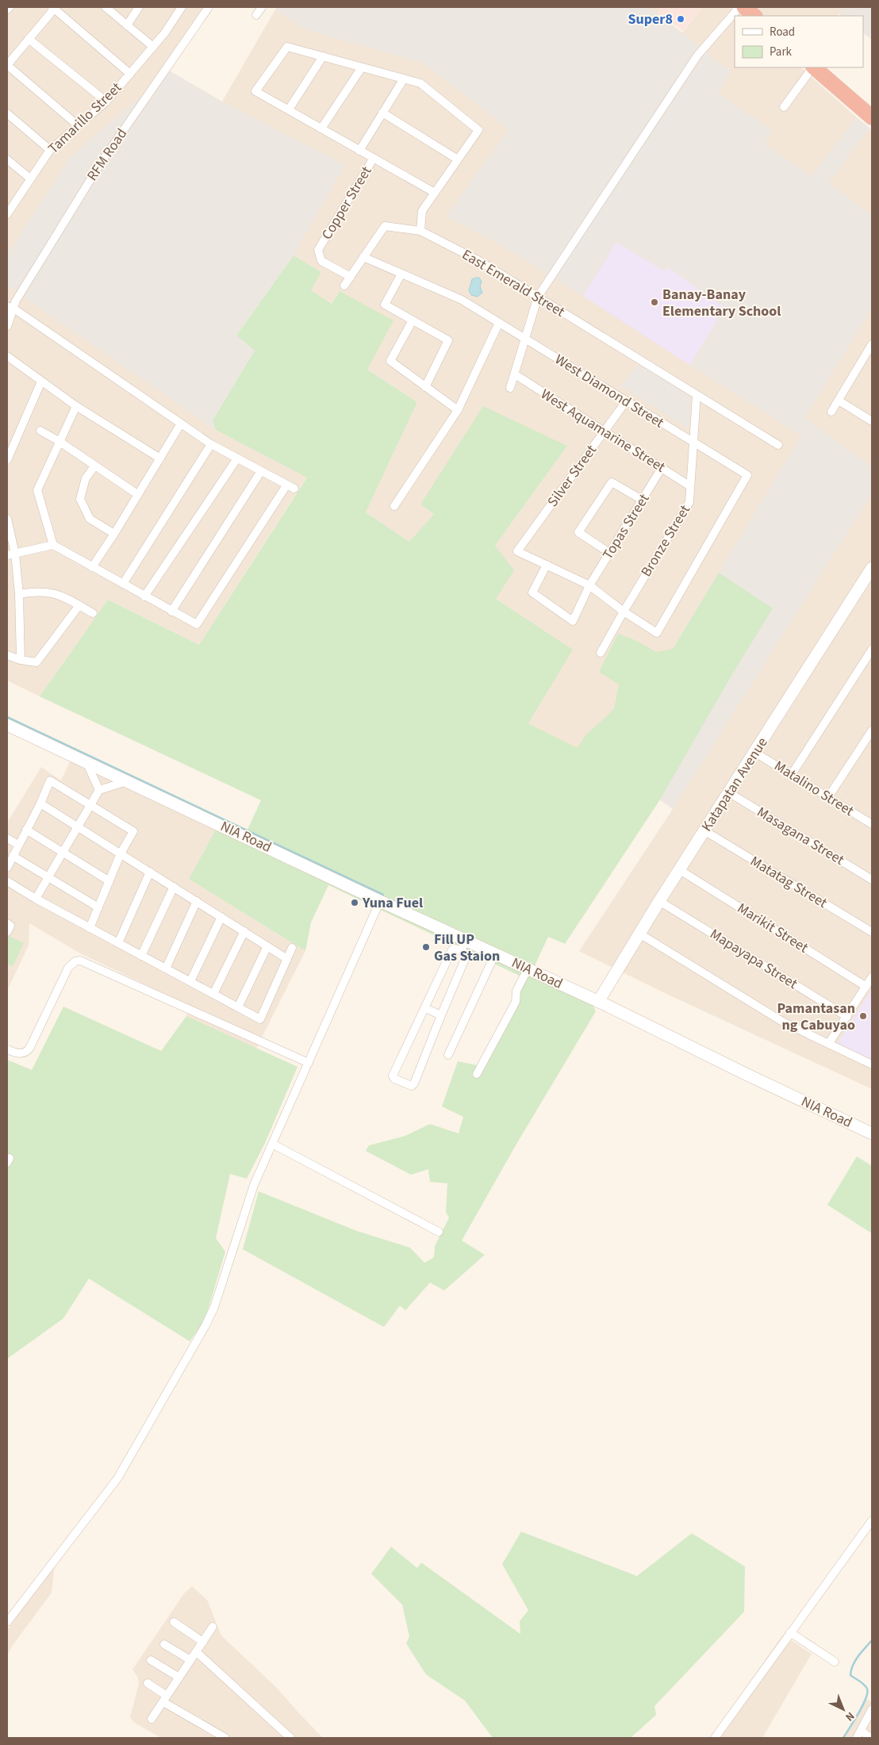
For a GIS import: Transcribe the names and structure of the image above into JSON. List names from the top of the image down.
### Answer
{
  "streets": {
    "street": [
      "Tamarillo Street",
      "RFM Road",
      "Copper Street",
      "East Emerald Street",
      "West Diamond Street",
      "West Aquamarine Street",
      "Silver Street",
      "Topas Street",
      "Bronze Street",
      "Katapatan Avenue",
      "Matalino Street",
      "Masagana Street",
      "NIA Road",
      "Matatag Street",
      "Marikit Street",
      "Mapayapa Street"
    ]
  },
  "crossings": [
    ["Copper Street", "East Emerald Street"],
    ["East Emerald Street", "West Diamond Street"],
    ["East Emerald Street", "Bronze Street"],
    ["West Diamond Street", "Silver Street"],
    ["West Diamond Street", "Bronze Street"],
    ["West Aquamarine Street", "Silver Street"],
    ["West Aquamarine Street", "Topas Street"],
    ["West Aquamarine Street", "Bronze Street"],
    ["Silver Street", "Topas Street"],
    ["Katapatan Avenue", "Matalino Street"],
    ["Katapatan Avenue", "Masagana Street"],
    ["Katapatan Avenue", "NIA Road"],
    ["Katapatan Avenue", "Matatag Street"],
    ["Katapatan Avenue", "Marikit Street"],
    ["Katapatan Avenue", "Mapayapa Street"]
  ],
  "places": [
    "Super8",
    "Banay-Banay Elementary School",
    "Yuna Fuel",
    "Fill UP Gas Staion",
    "Pamantasan ng Cabuyao"
  ],
  "legend": ["Road", "Park"],
  "north": "bottom right"
}
